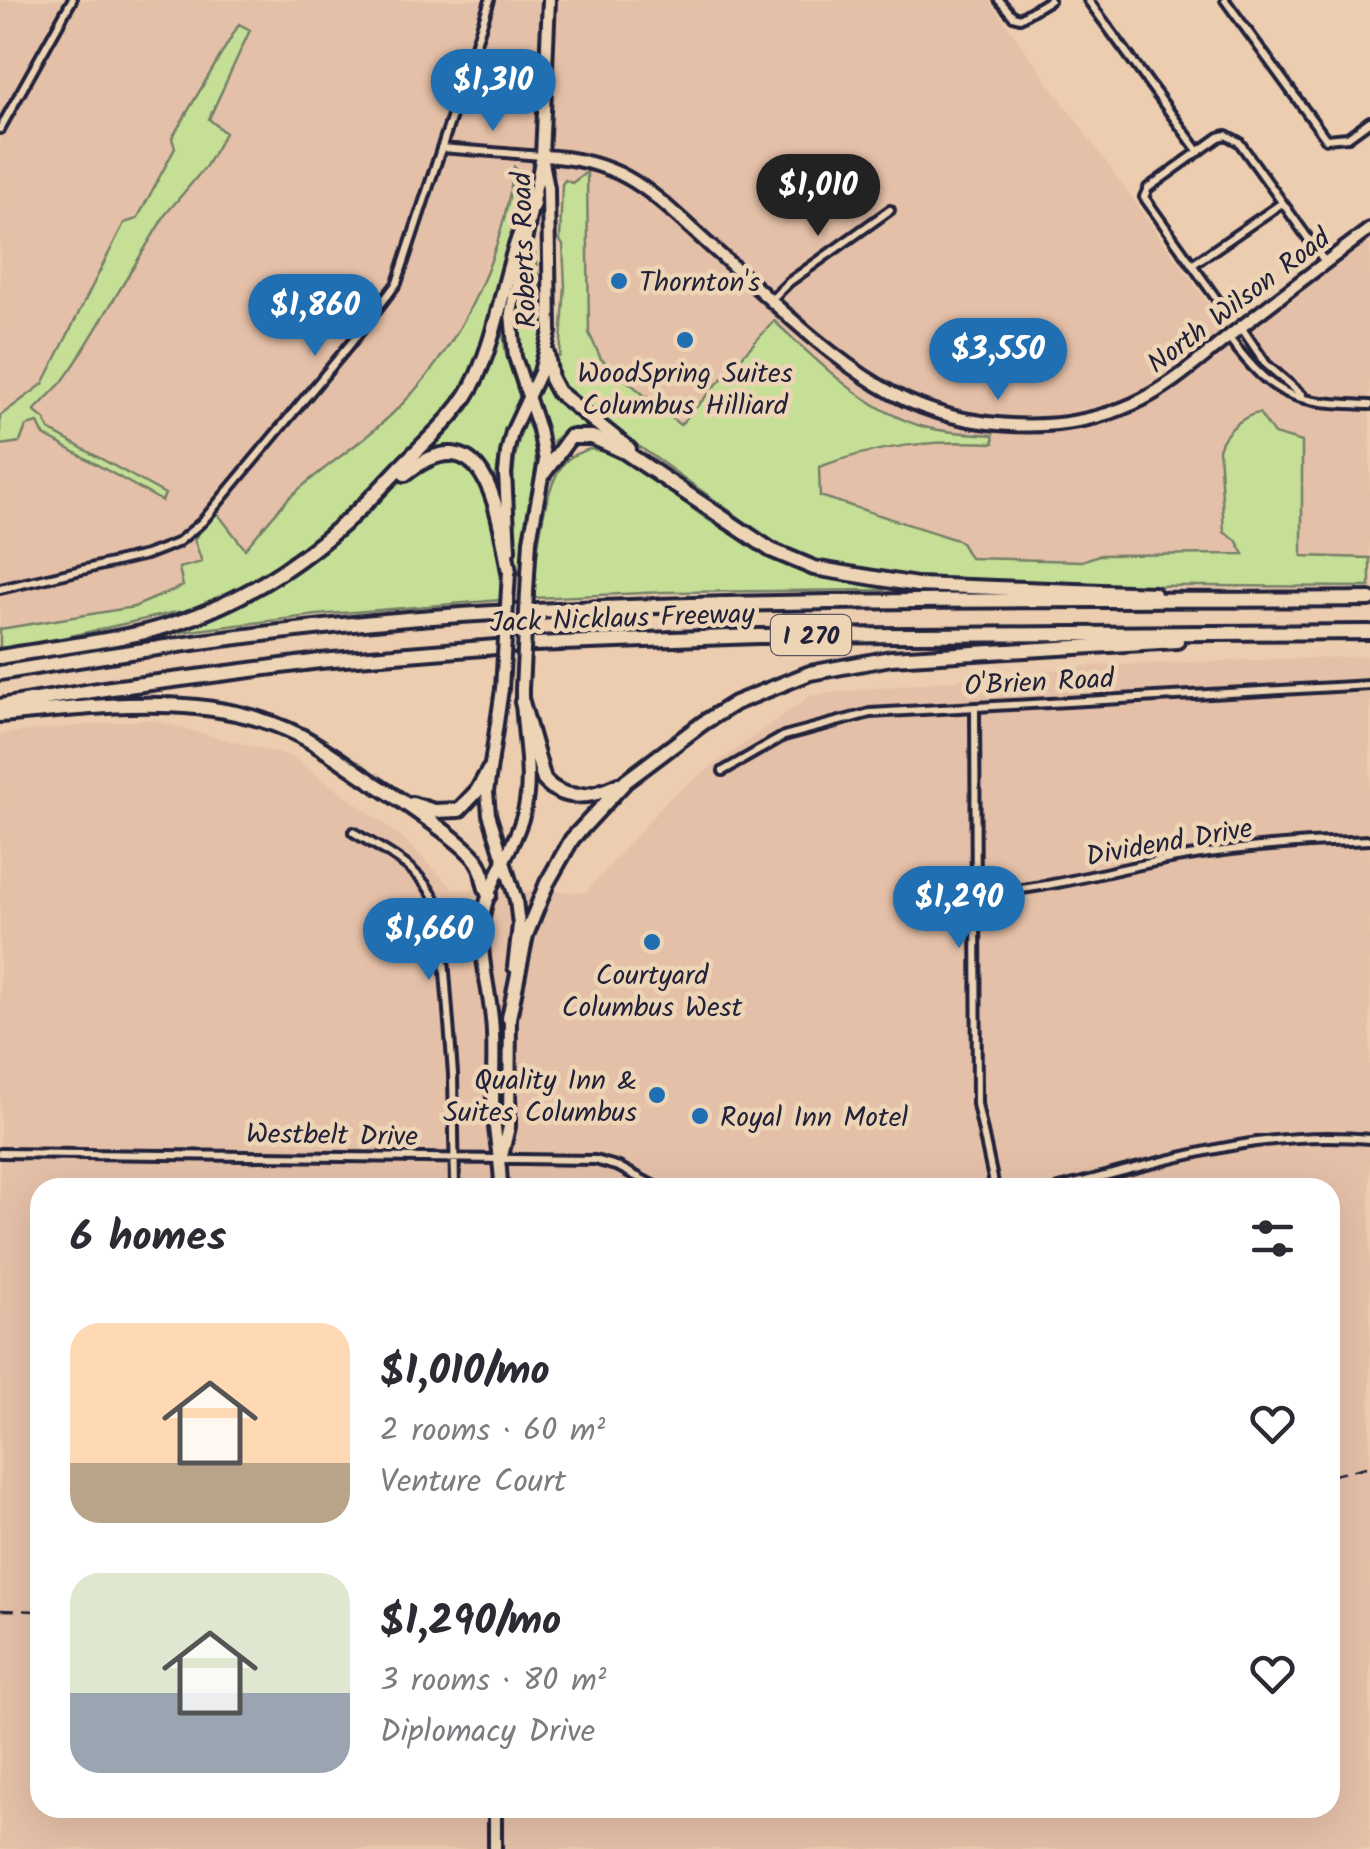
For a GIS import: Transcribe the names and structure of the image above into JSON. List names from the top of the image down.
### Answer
{
  "streets": {
    "highway": ["Jack Nicklaus Freeway", "I 270"],
    "main road": ["Roberts Road", "North Wilson Road"],
    "street": ["O'Brien Road", "Dividend Drive", "Westbelt Drive"]
  },
  "crossings": [
    ["Roberts Road", "North Wilson Road"],
    ["Roberts Road", "Westbelt Drive"]
  ],
  "places": [
    "Thornton's",
    "WoodSpring Suites Columbus Hilliard",
    "Courtyard Columbus West",
    "Quality Inn & Suites Columbus",
    "Royal Inn Motel"
  ],
  "page": {
    "price": [
      "$1,310",
      "$1,010",
      "$1,860",
      "$3,550",
      "$1,290",
      "$1,660"
    ],
    "heading": "6 homes",
    "list": [
      {
        "name": "$1,010/mo",
        "note": "2 rooms · 60 m² · Venture Court"
      },
      {
        "name": "$1,290/mo",
        "note": "3 rooms · 80 m² · Diplomacy Drive"
      }
    ]
  }
}
